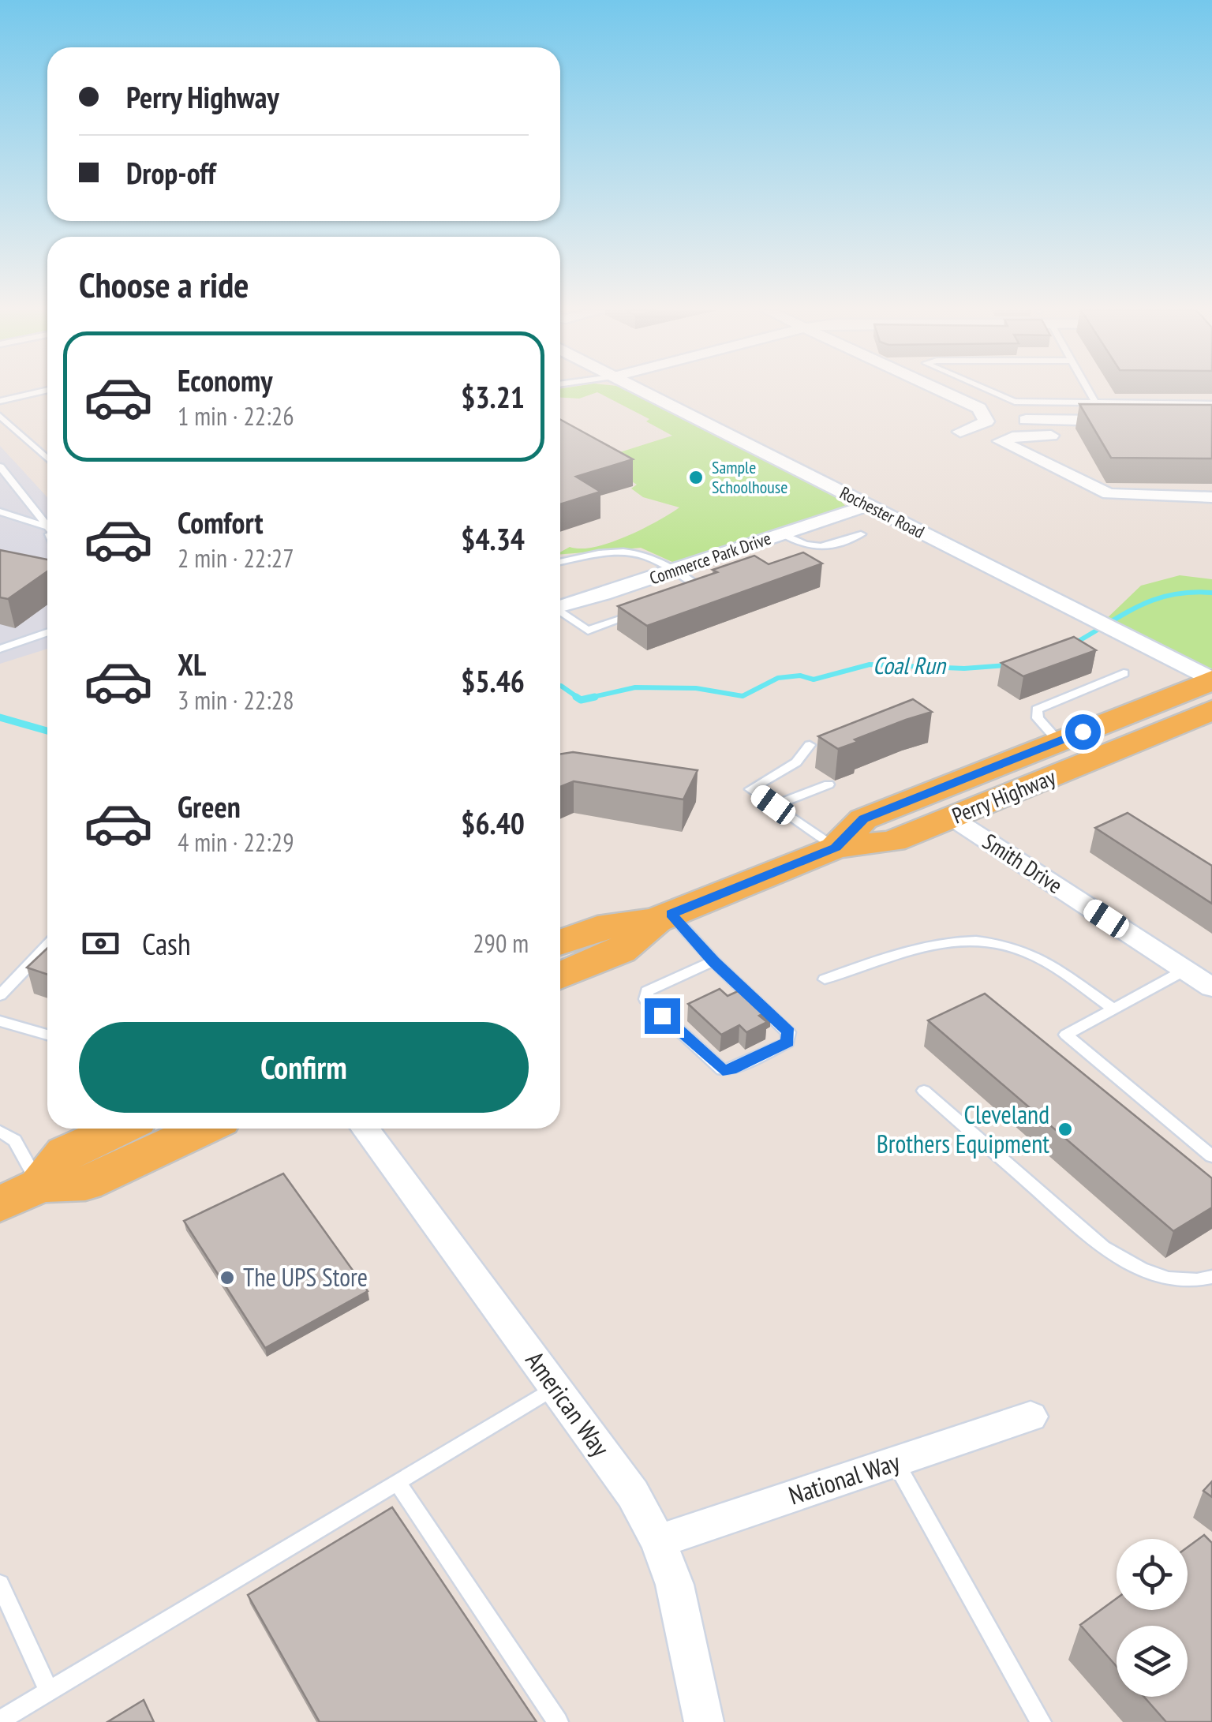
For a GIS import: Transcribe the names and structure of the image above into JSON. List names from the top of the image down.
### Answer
{
  "streets": {
    "main road": ["Perry Highway"],
    "street": [
      "Rochester Road",
      "Commerce Park Drive",
      "Smith Drive",
      "American Way",
      "National Way"
    ]
  },
  "crossings": [
    ["Rochester Road", "Commerce Park Drive"],
    ["Rochester Road", "Perry Highway"],
    ["Perry Highway", "Smith Drive"],
    ["American Way", "National Way"]
  ],
  "water": ["Coal Run"],
  "places": ["Sample Schoolhouse", "Cleveland Brothers Equipment", "The UPS Store"],
  "page": {
    "banner": ["Perry Highway", "Drop-off"],
    "heading": "Choose a ride",
    "list": [
      {
        "name": "Economy",
        "note": "1 min · 22:26",
        "value": "$3.21"
      },
      {
        "name": "Comfort",
        "note": "2 min · 22:27",
        "value": "$4.34"
      },
      {
        "name": "XL",
        "note": "3 min · 22:28",
        "value": "$5.46"
      },
      {
        "name": "Green",
        "note": "4 min · 22:29",
        "value": "$6.40"
      }
    ],
    "pay": ["Cash", "290 m"],
    "buttons": "Confirm"
  }
}
